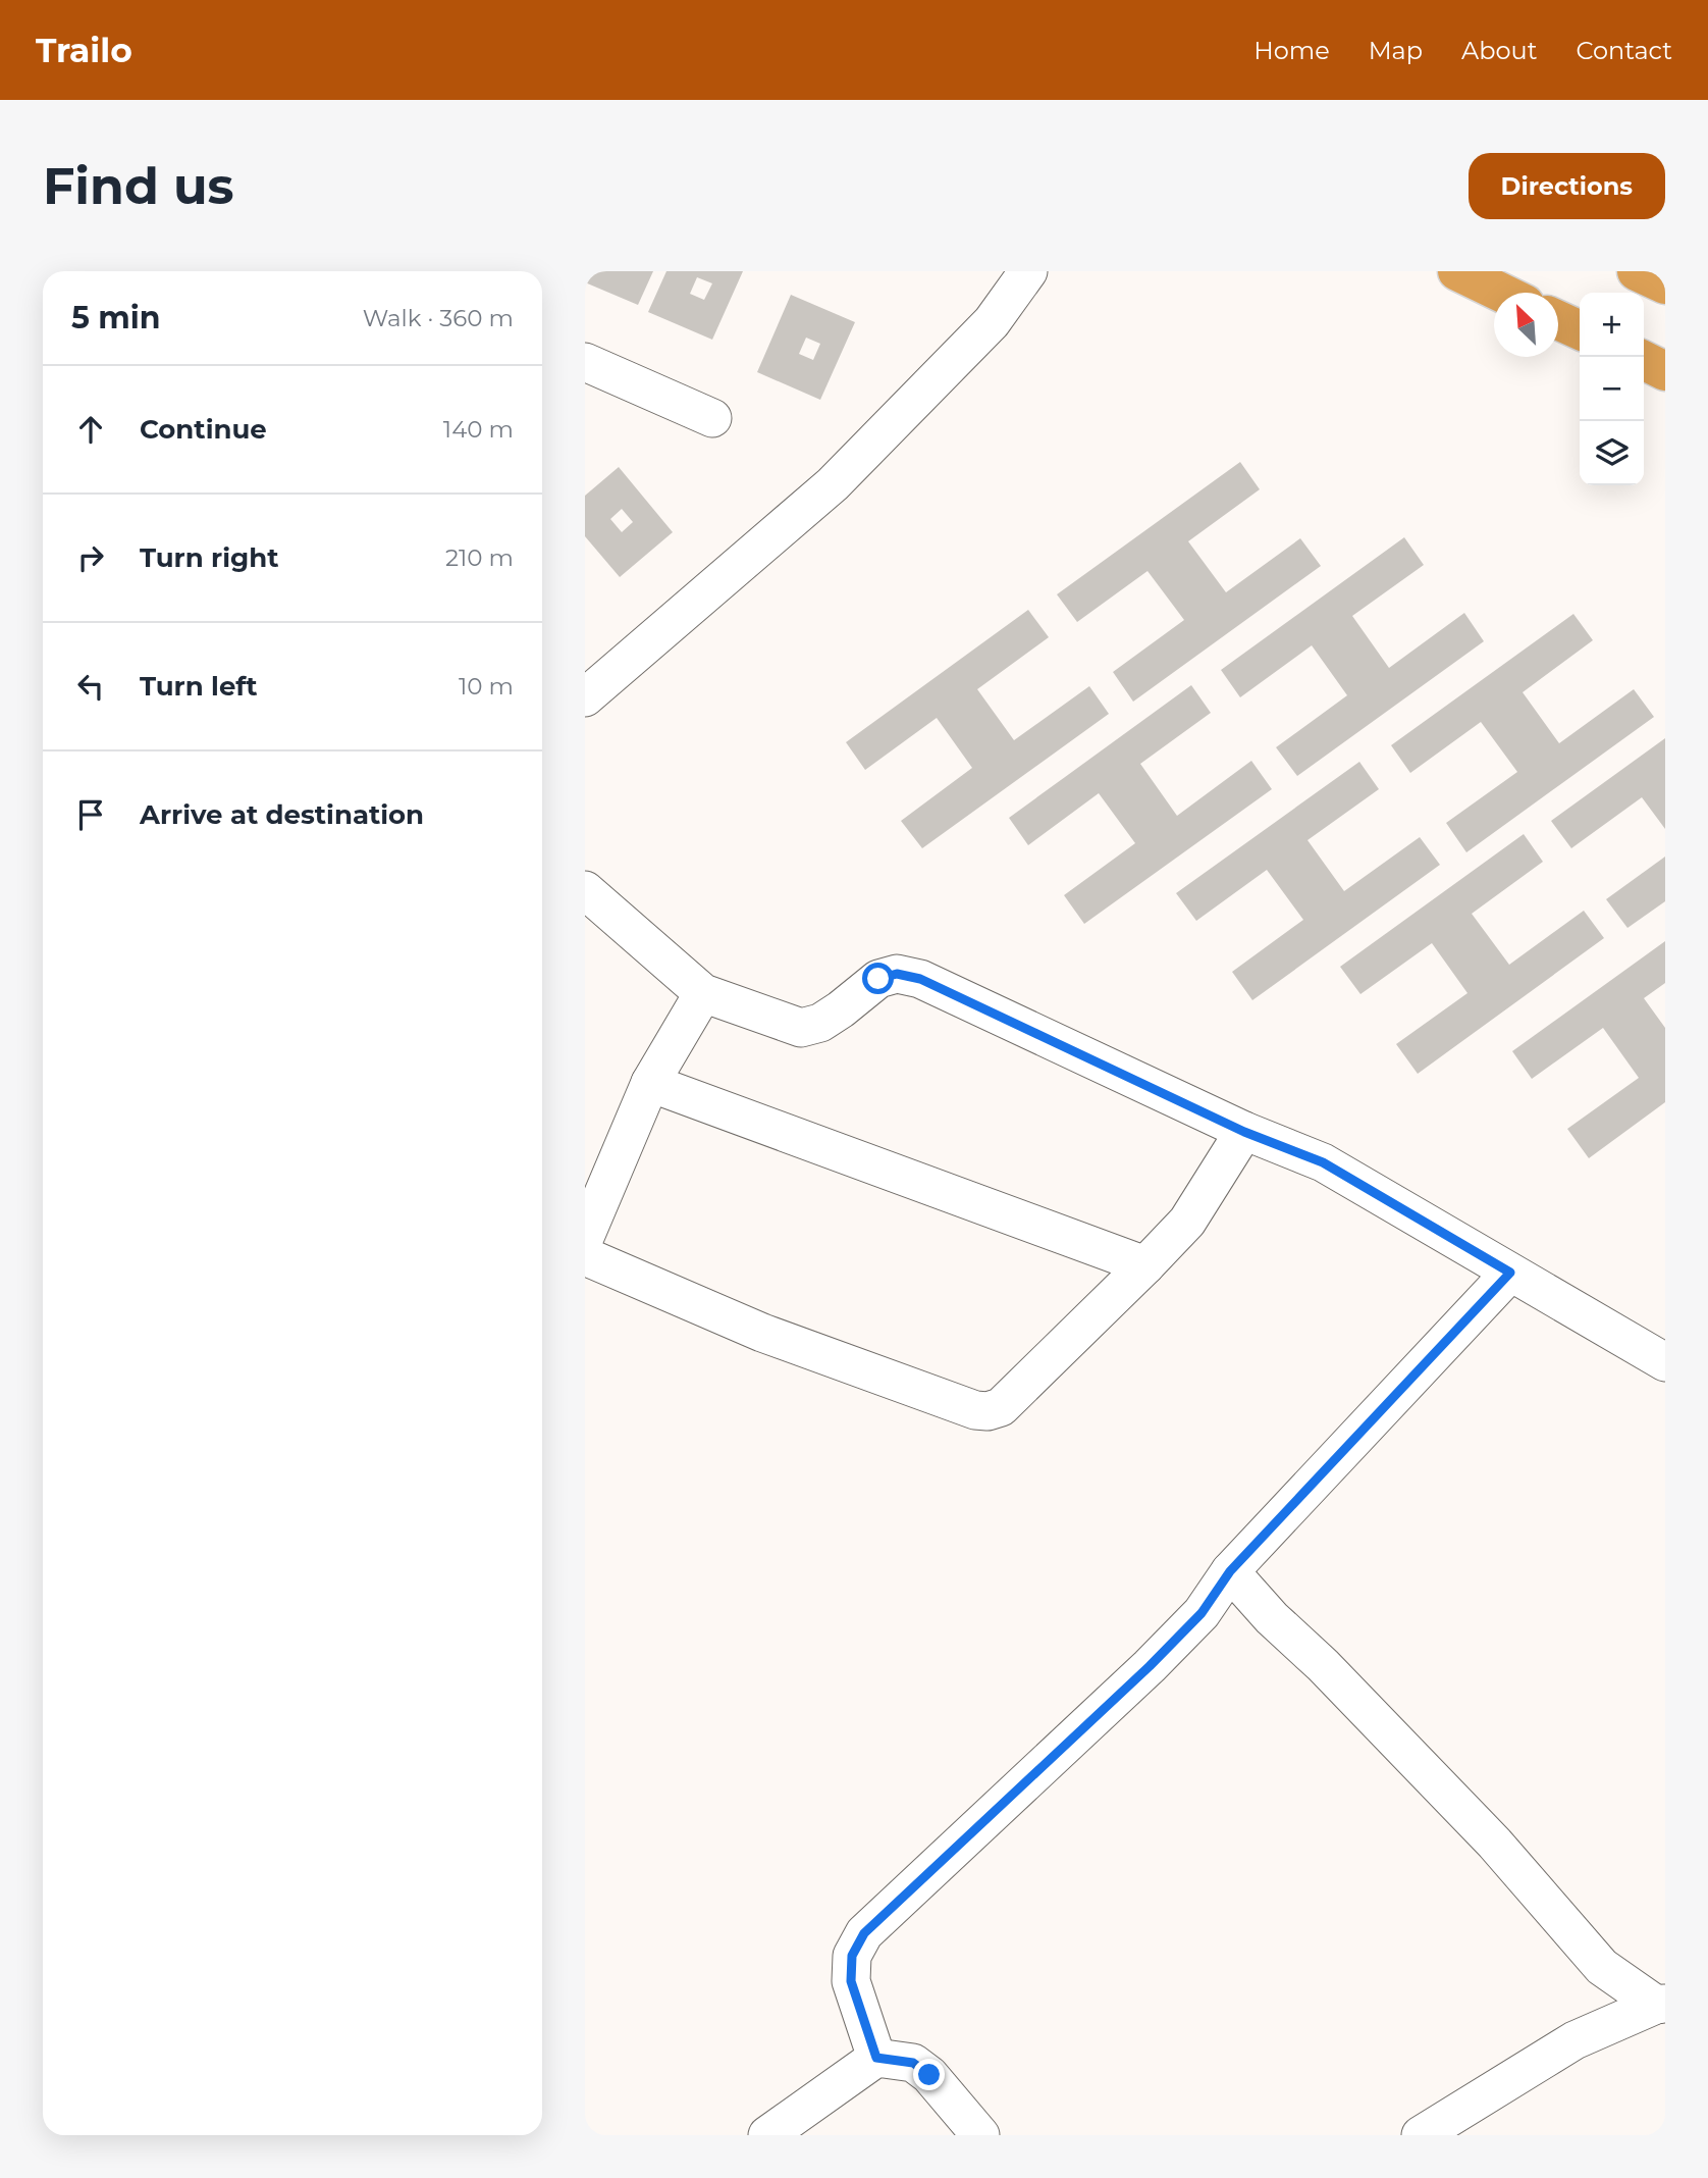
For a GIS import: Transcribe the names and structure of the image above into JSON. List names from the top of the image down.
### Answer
{
  "north": "top left",
  "page": {
    "header": "Trailo",
    "nav": [
      "Home",
      "Map",
      "About",
      "Contact"
    ],
    "buttons": "Directions",
    "title": "Find us",
    "heading": ["5 min", "Walk · 360 m"],
    "map_buttons": ["+", "−"],
    "list": [
      ["Continue", "140 m"],
      ["Turn right", "210 m"],
      ["Turn left", "10 m"],
      "Arrive at destination"
    ]
  }
}
